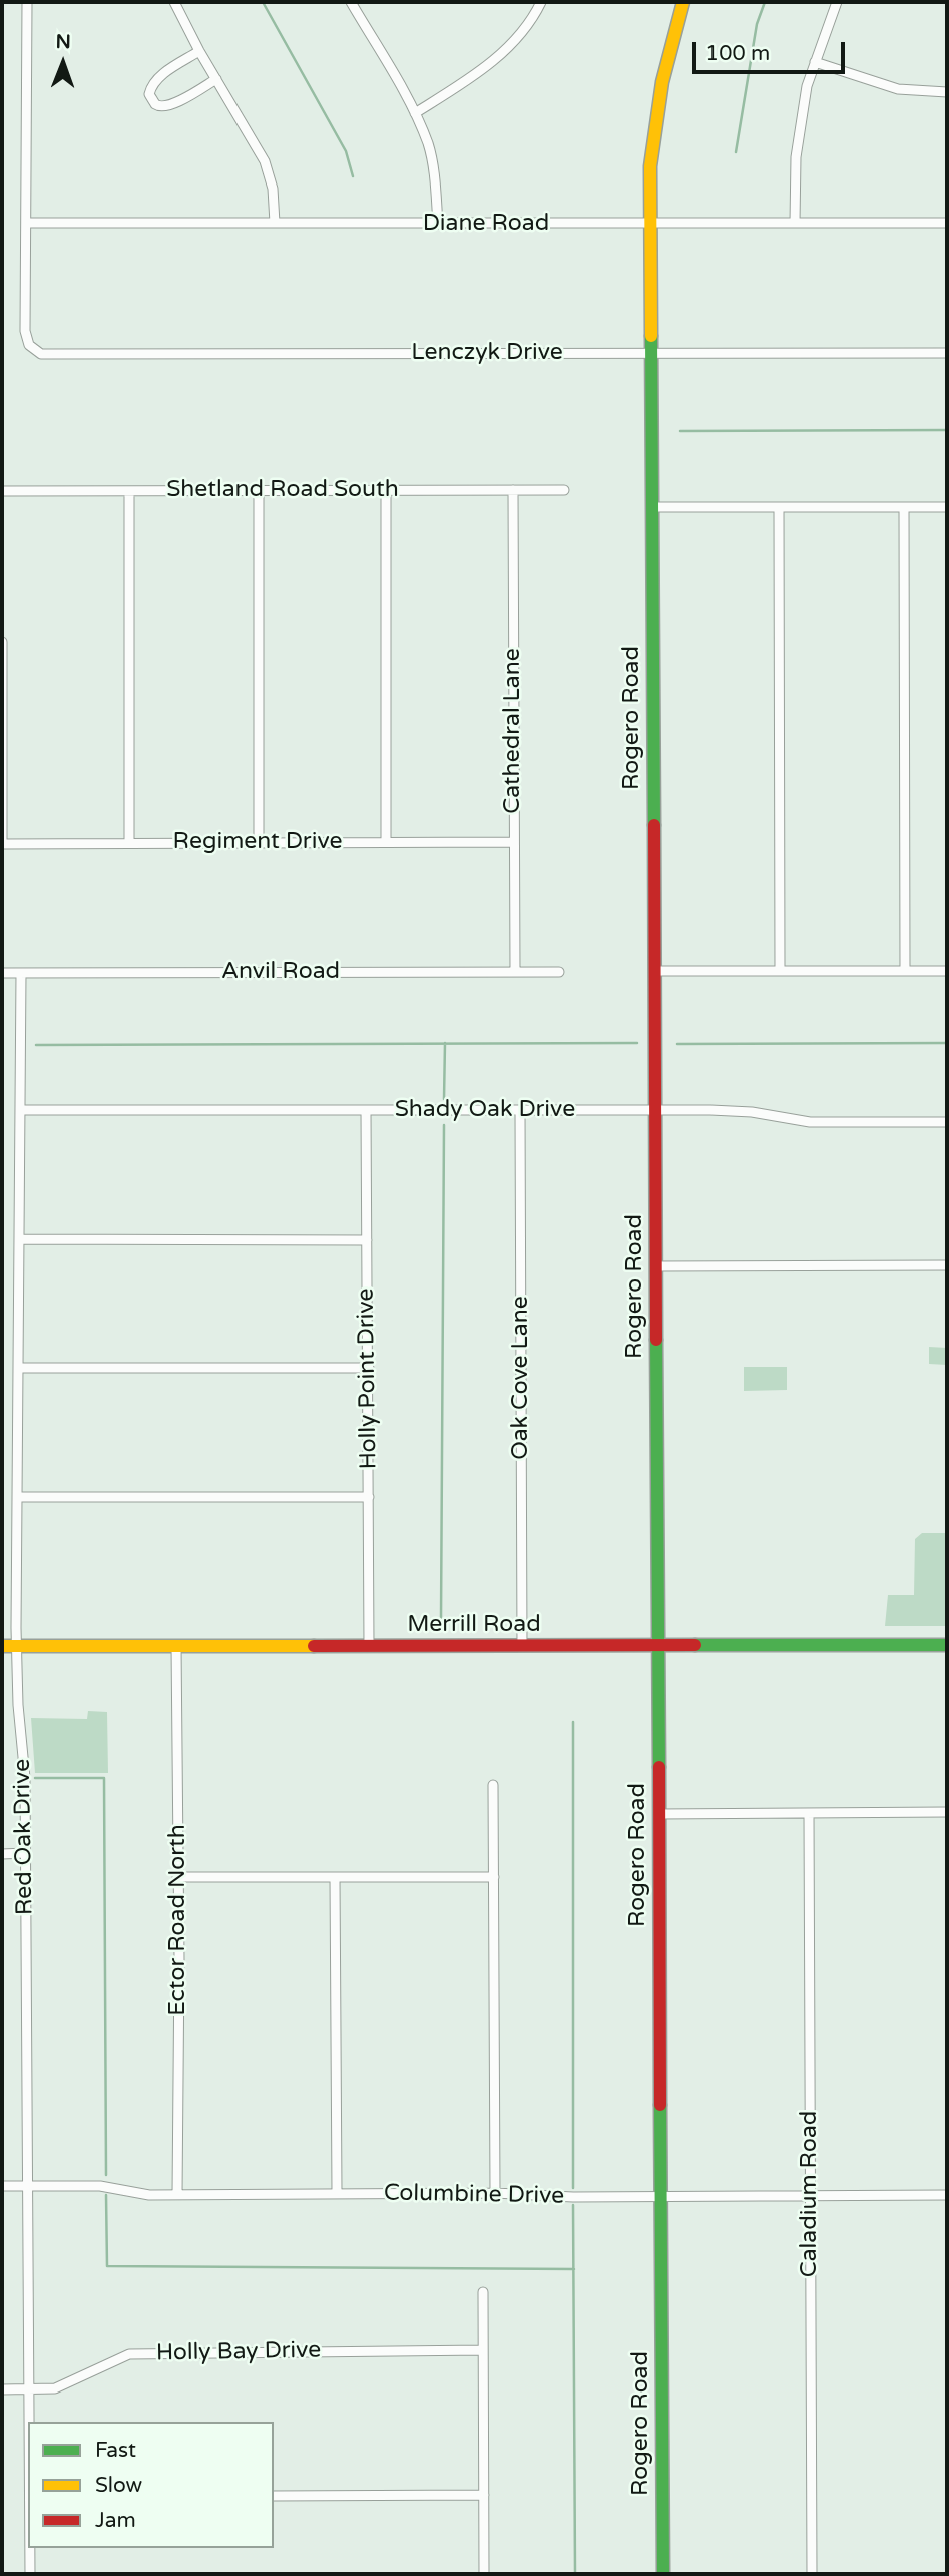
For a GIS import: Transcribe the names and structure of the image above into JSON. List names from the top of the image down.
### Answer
{
  "streets": {
    "main road": ["Rogero Road", "Merrill Road"],
    "street": [
      "Diane Road",
      "Lenczyk Drive",
      "Shetland Road South",
      "Cathedral Lane",
      "Regiment Drive",
      "Anvil Road",
      "Shady Oak Drive",
      "Oak Cove Lane",
      "Holly Point Drive",
      "Red Oak Drive",
      "Ector Road North",
      "Caladium Road",
      "Columbine Drive",
      "Holly Bay Drive"
    ]
  },
  "crossings": [
    ["Diane Road", "Lenczyk Drive"],
    ["Diane Road", "Rogero Road"],
    ["Lenczyk Drive", "Rogero Road"],
    ["Shetland Road South", "Cathedral Lane"],
    ["Rogero Road", "Shady Oak Drive"],
    ["Rogero Road", "Merrill Road"],
    ["Rogero Road", "Columbine Drive"],
    ["Cathedral Lane", "Regiment Drive"],
    ["Cathedral Lane", "Anvil Road"],
    ["Anvil Road", "Red Oak Drive"],
    ["Shady Oak Drive", "Oak Cove Lane"],
    ["Shady Oak Drive", "Holly Point Drive"],
    ["Shady Oak Drive", "Red Oak Drive"],
    ["Oak Cove Lane", "Merrill Road"],
    ["Holly Point Drive", "Merrill Road"],
    ["Merrill Road", "Red Oak Drive"],
    ["Merrill Road", "Ector Road North"],
    ["Red Oak Drive", "Columbine Drive"],
    ["Red Oak Drive", "Holly Bay Drive"],
    ["Ector Road North", "Columbine Drive"],
    ["Caladium Road", "Columbine Drive"]
  ],
  "legend": ["Fast", "Slow", "Jam"],
  "scale_bar": "100 m",
  "north": "top"
}
